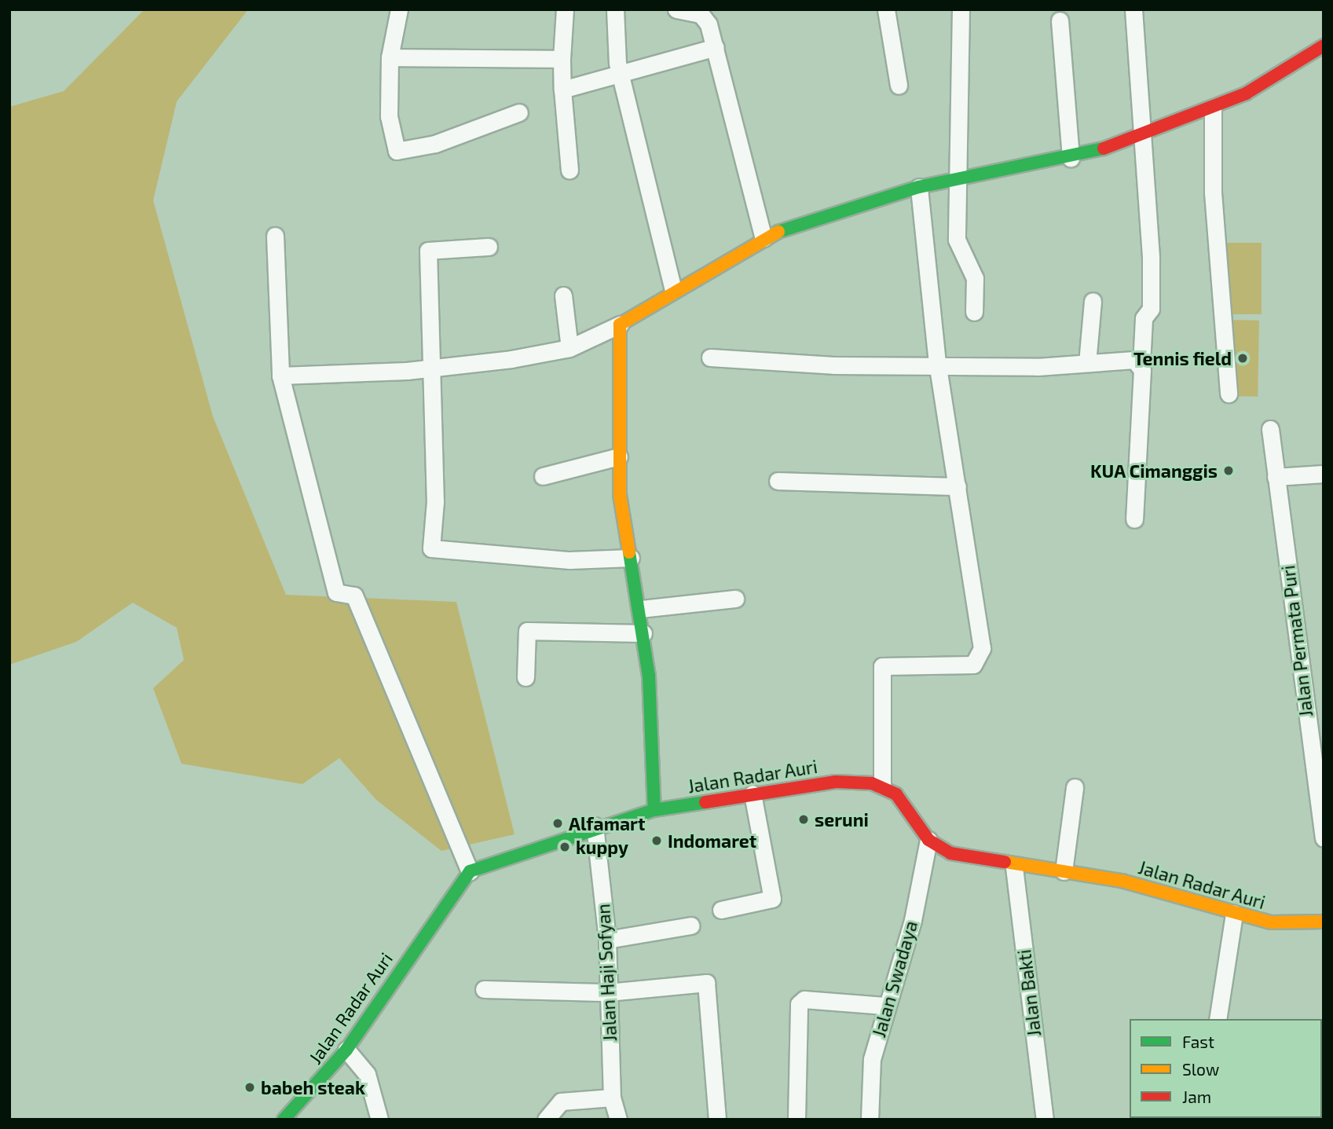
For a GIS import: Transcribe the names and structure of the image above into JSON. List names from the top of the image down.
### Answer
{
  "streets": {
    "street": [
      "Jalan Permata Puri",
      "Jalan Radar Auri",
      "Jalan Haji Sofyan",
      "Jalan Swadaya",
      "Jalan Bakti"
    ]
  },
  "crossings": [
    ["Jalan Radar Auri", "Jalan Haji Sofyan"],
    ["Jalan Radar Auri", "Jalan Swadaya"],
    ["Jalan Radar Auri", "Jalan Bakti"]
  ],
  "places": [
    "Tennis field",
    "KUA Cimanggis",
    "seruni",
    "Alfamart",
    "Indomaret",
    "kuppy",
    "babeh steak"
  ],
  "legend": ["Fast", "Slow", "Jam"]
}
